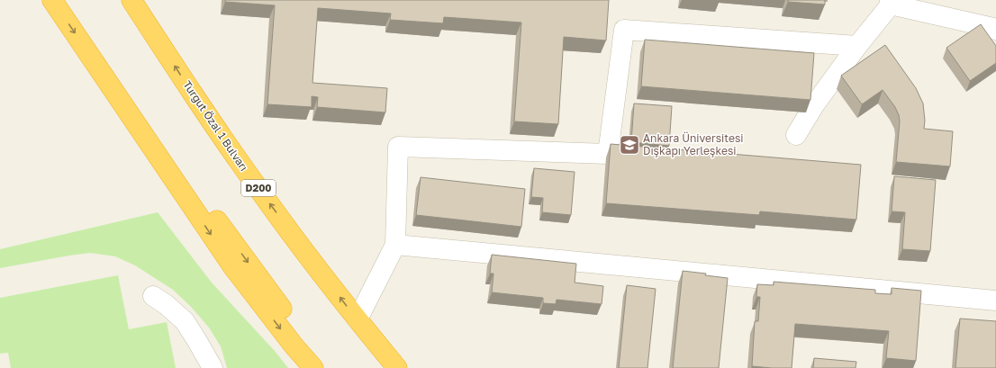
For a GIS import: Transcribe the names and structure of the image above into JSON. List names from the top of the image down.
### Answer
{
  "streets": {
    "highway": ["Turgut Özal 1 Bulvarı", "D200"]
  },
  "places": {
    "school or university": ["Ankara Üniversitesi Dışkapı Yerleşkesi"]
  }
}
